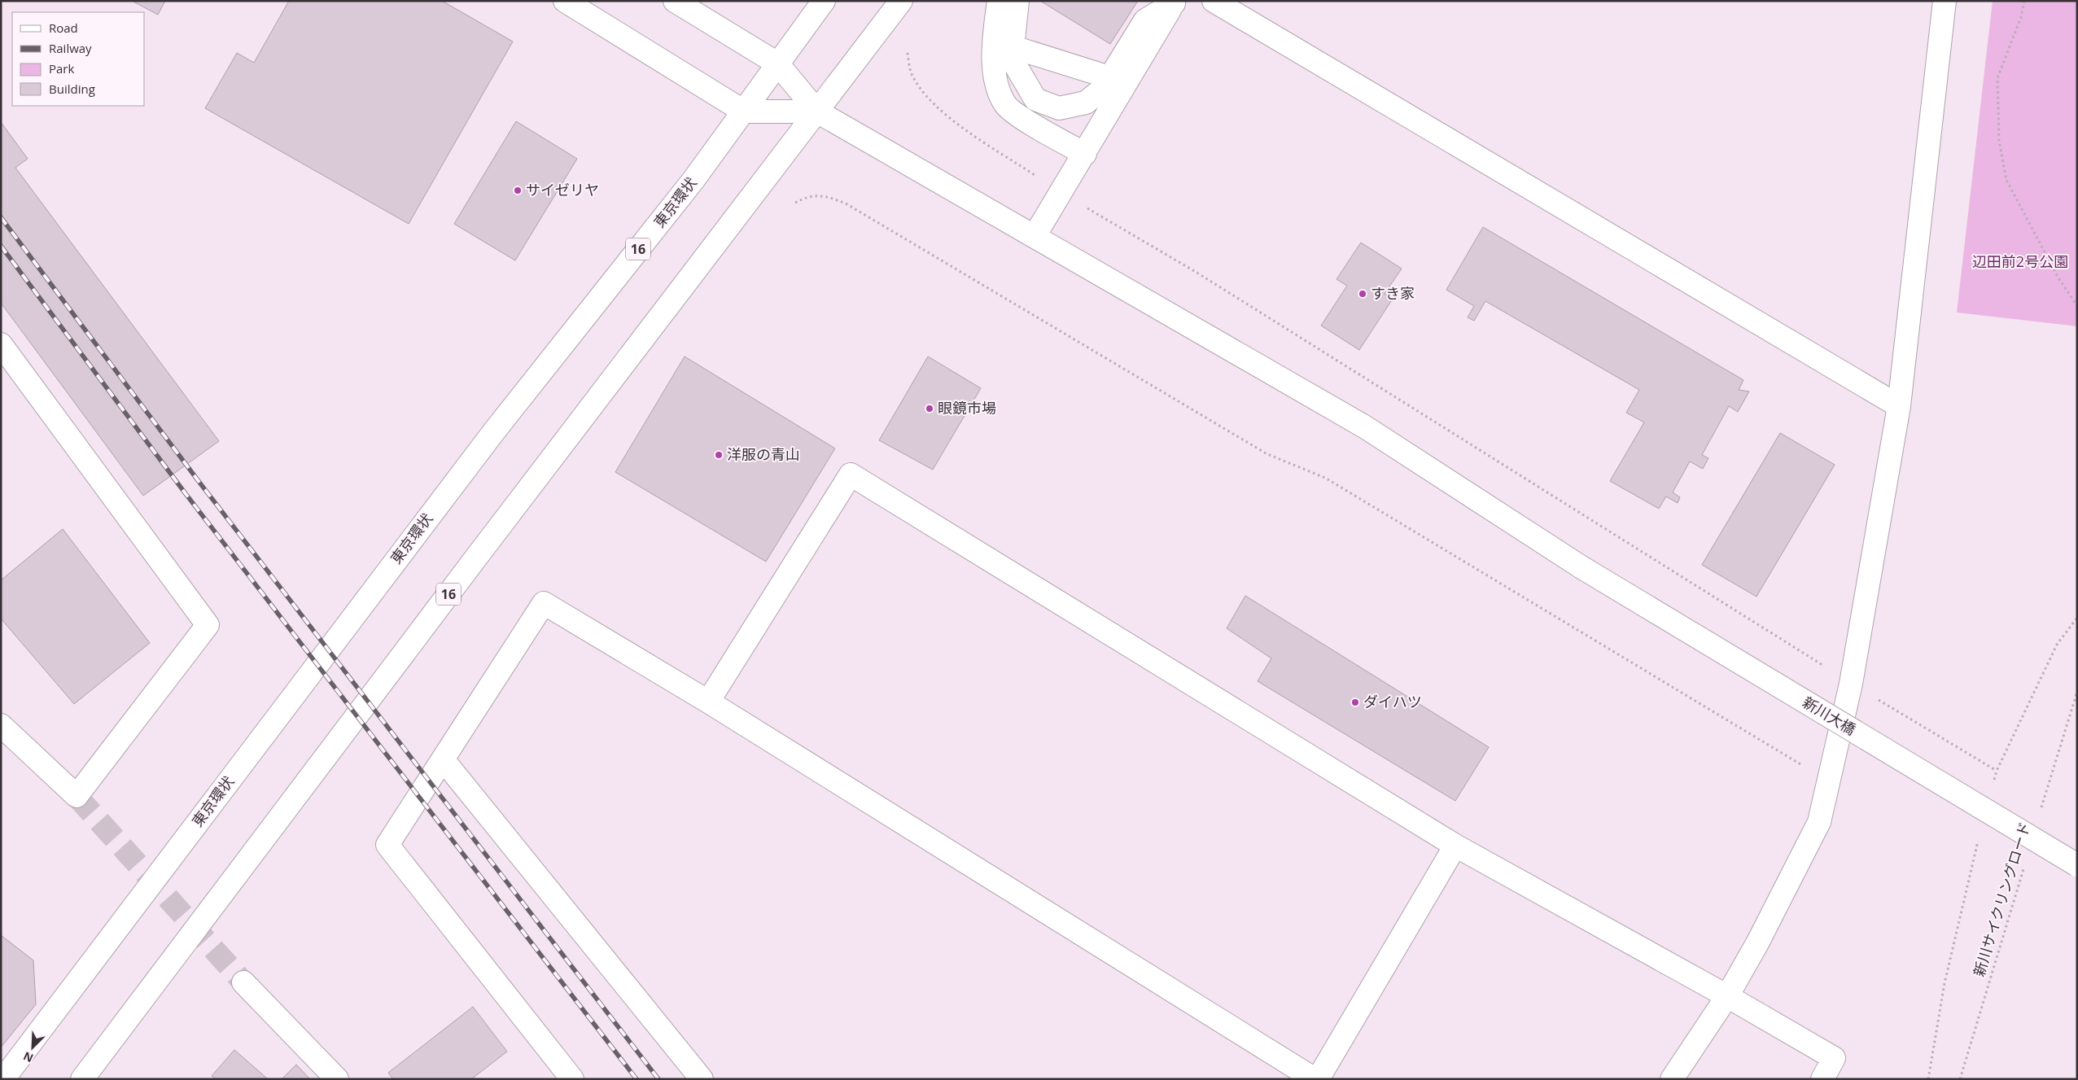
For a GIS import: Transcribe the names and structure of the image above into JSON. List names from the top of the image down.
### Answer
{
  "streets": {
    "main road": ["東京環状", "16", "新川大橋"],
    "path": ["新川サイクリングロード"]
  },
  "crossings": [
    ["16", "新川大橋"]
  ],
  "parks": ["辺田前2号公園"],
  "places": [
    "サイゼリヤ",
    "すき家",
    "眼鏡市場",
    "洋服の青山",
    "ダイハツ"
  ],
  "legend": [
    "Road",
    "Railway",
    "Park",
    "Building"
  ],
  "north": "bottom left"
}
